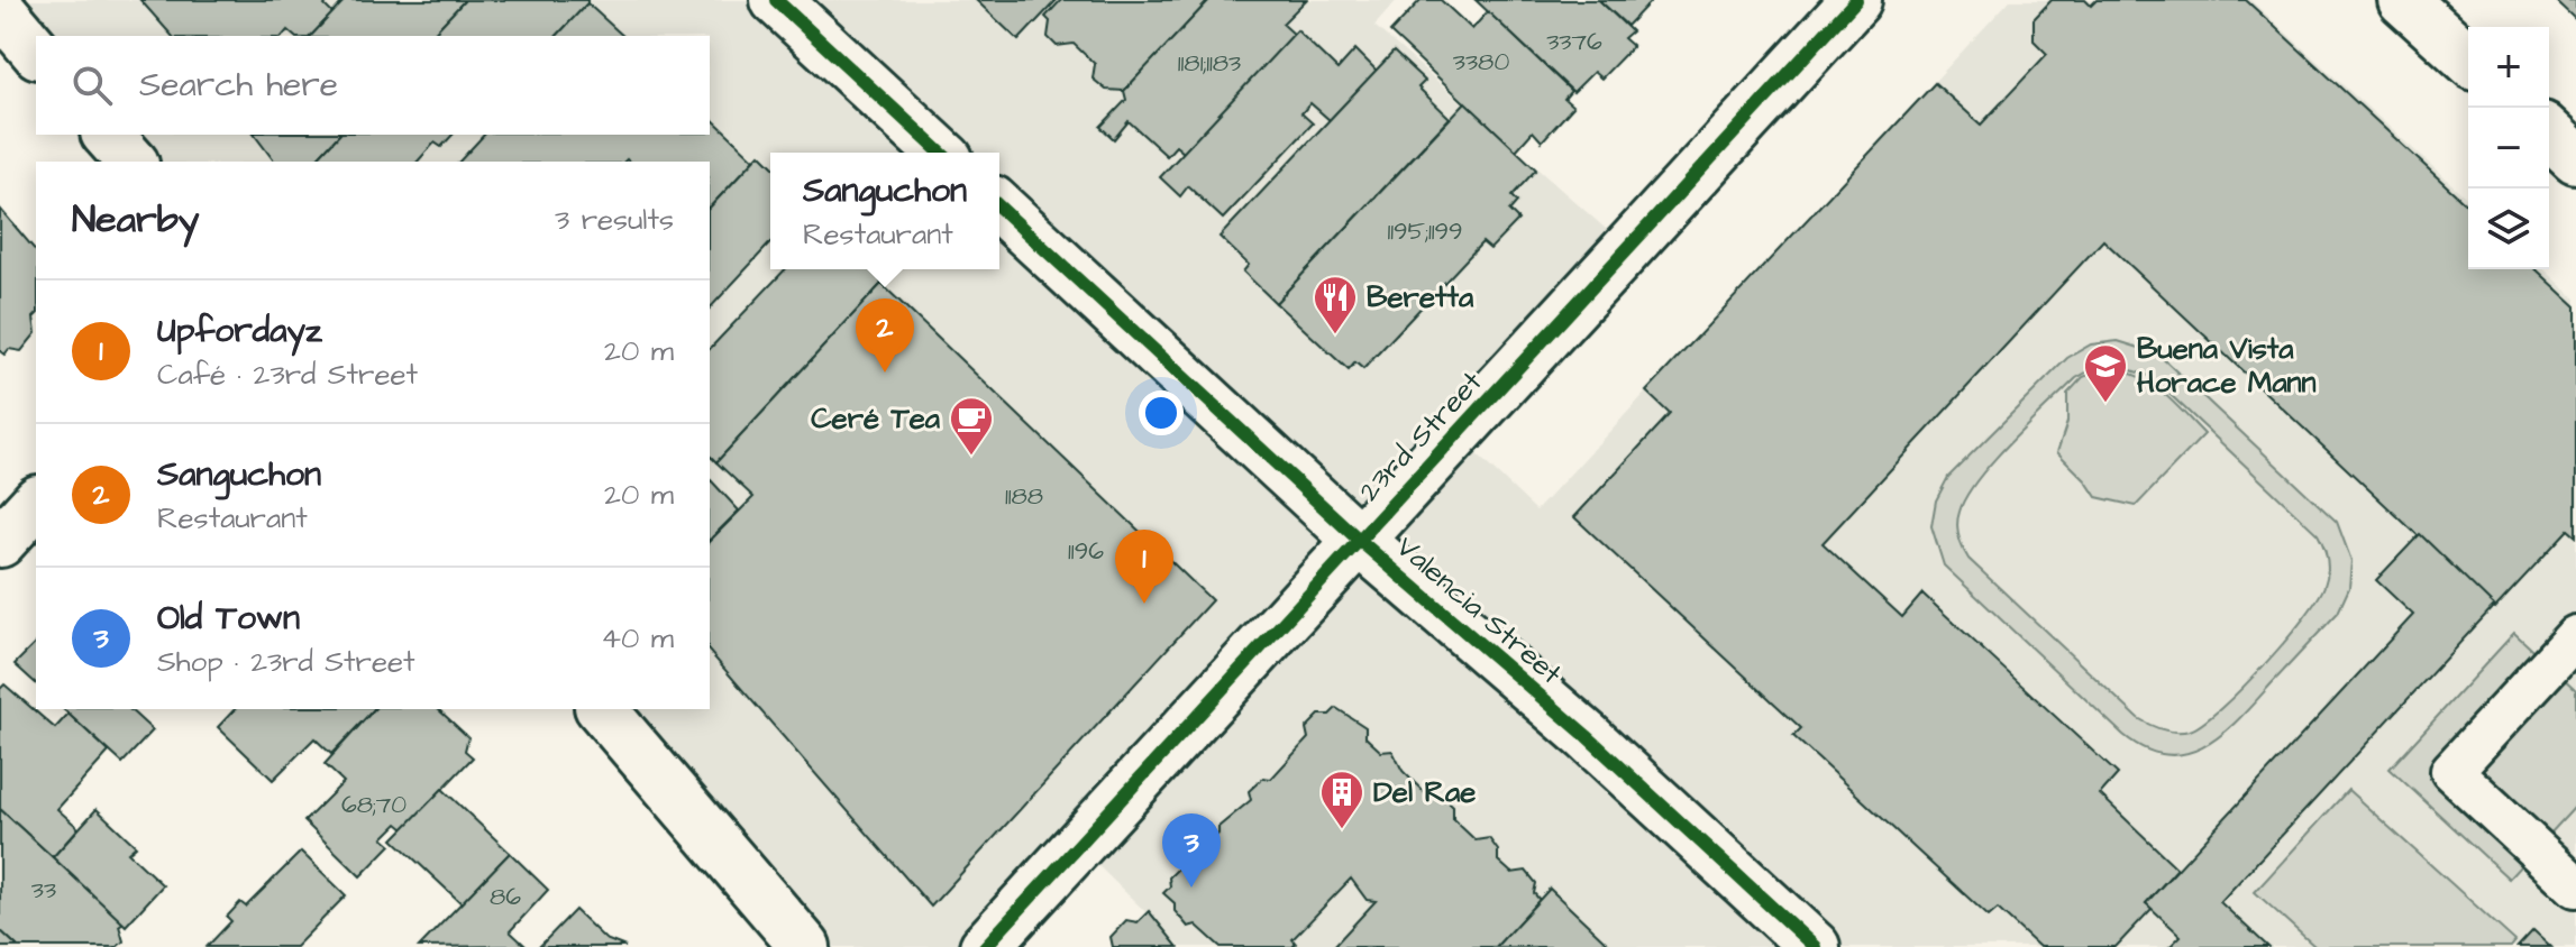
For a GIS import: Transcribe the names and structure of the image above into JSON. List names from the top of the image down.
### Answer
{
  "streets": {
    "street": ["23rd Street", "Valencia Street"]
  },
  "crossings": [
    ["23rd Street", "Valencia Street"]
  ],
  "places": {
    "restaurant": ["Beretta"],
    "school or university": ["Buena Vista Horace Mann"],
    "cafe": ["Ceré Tea"],
    "building": ["Del Rae"]
  },
  "house_numbers": [
    "3376",
    "3380",
    "1181;1183",
    "1195;1199",
    "1188",
    "1196",
    "68;70",
    "33",
    "86"
  ],
  "page": {
    "map_buttons": ["+", "−"],
    "search": "Search here",
    "popup": ["Sanguchon", "Restaurant"],
    "heading": ["Nearby", "3 results"],
    "list": [
      {
        "mark": "1",
        "name": "Upfordayz",
        "note": "Café · 23rd Street",
        "value": "20 m"
      },
      {
        "mark": "2",
        "name": "Sanguchon",
        "note": "Restaurant",
        "value": "20 m"
      },
      {
        "mark": "3",
        "name": "Old Town",
        "note": "Shop · 23rd Street",
        "value": "40 m"
      }
    ],
    "pins": ["2", "1", "3"]
  }
}
